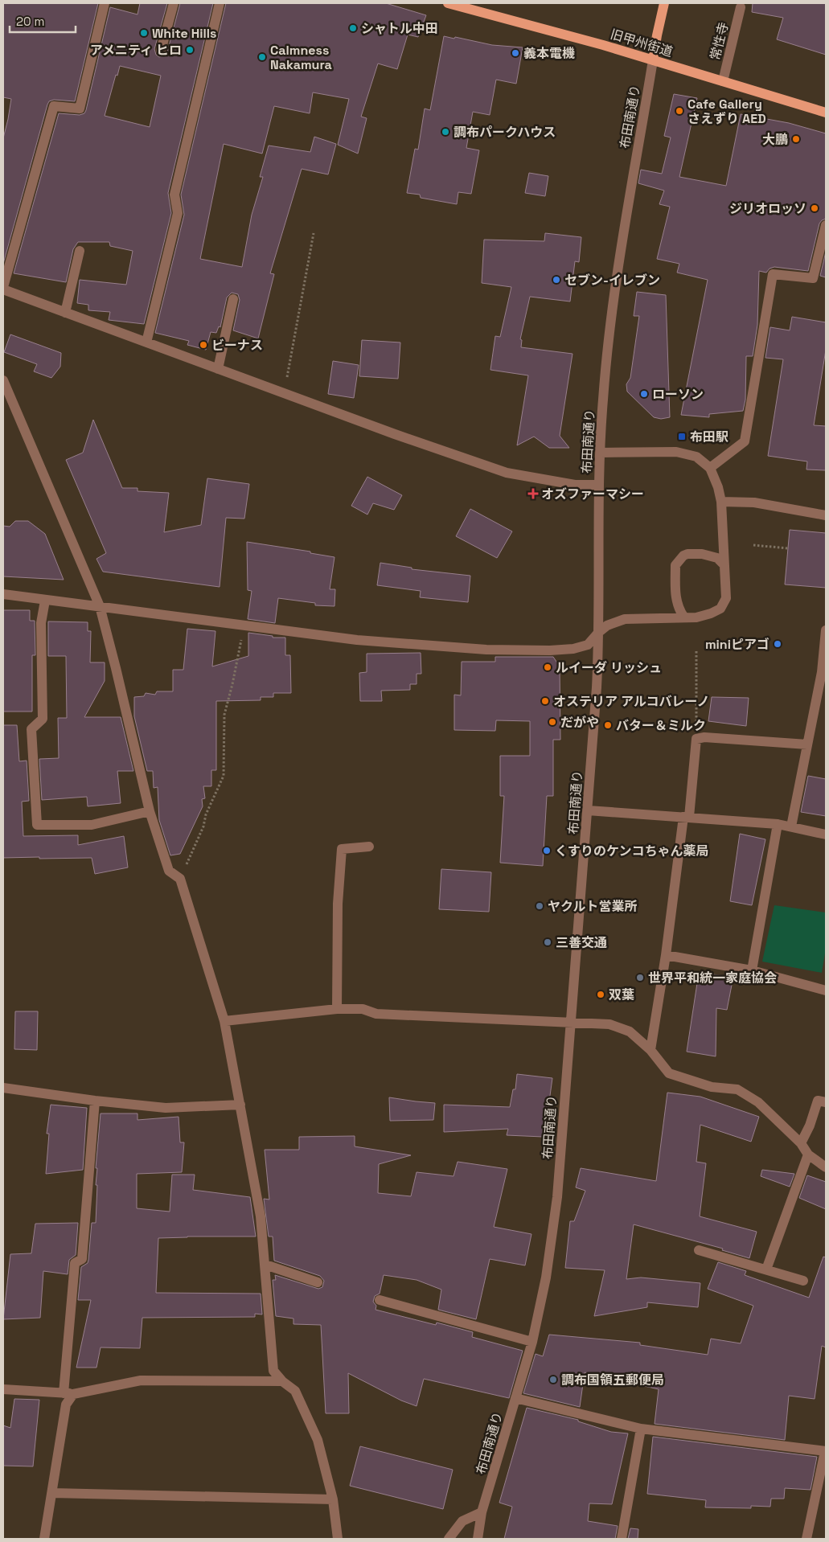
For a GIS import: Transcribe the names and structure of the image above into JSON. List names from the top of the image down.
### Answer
{
  "streets": {
    "main road": ["旧甲州街道"],
    "street": ["常性寺", "布田南通り"]
  },
  "crossings": [
    ["常性寺", "旧甲州街道"],
    ["旧甲州街道", "布田南通り"]
  ],
  "places": {
    "other": [
      "シャトル中田",
      "White Hills",
      "アメニティ ヒロ",
      "義本電機",
      "Calmness Nakamura",
      "Cafe Gallery さえずり AED",
      "調布パークハウス",
      "大鵬",
      "ジリオロッソ",
      "セブン-イレブン",
      "ビーナス",
      "ローソン",
      "miniピアゴ",
      "ルイーダ リッシュ",
      "オステリア アルコバレーノ",
      "だがや",
      "バター＆ミルク",
      "くすりのケンコちゃん薬局",
      "ヤクルト営業所",
      "三善交通",
      "世界平和統一家庭協会",
      "双葉",
      "調布国領五郵便局"
    ],
    "transit": ["布田駅"],
    "health": ["オズファーマシー"]
  },
  "scale_bar": "20 m"
}
